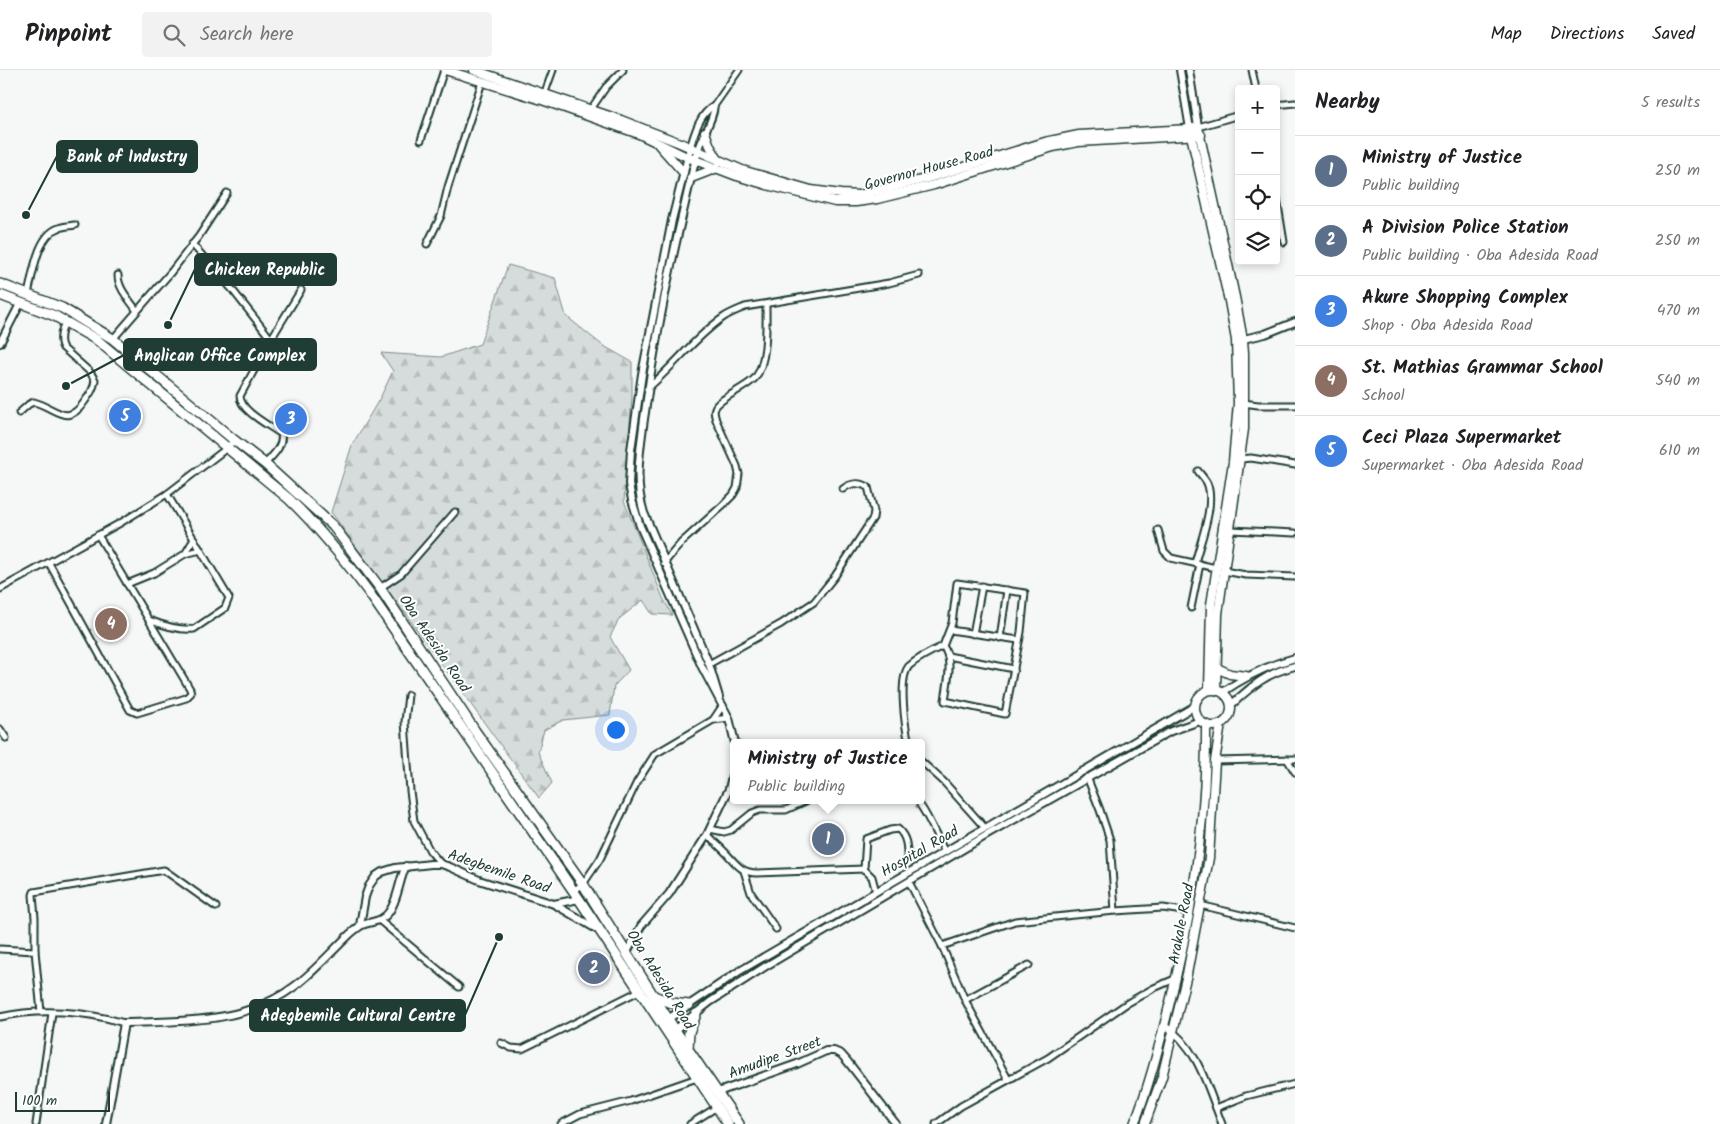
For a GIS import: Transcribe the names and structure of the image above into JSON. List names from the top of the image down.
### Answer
{
  "streets": {
    "main road": ["Governor House Road", "Oba Adesida Road", "Arakale Road"],
    "street": ["Hospital Road", "Adegbemile Road", "Amudipe Street"]
  },
  "crossings": [
    ["Oba Adesida Road", "Hospital Road"],
    ["Oba Adesida Road", "Adegbemile Road"],
    ["Oba Adesida Road", "Amudipe Street"],
    ["Hospital Road", "Arakale Road"]
  ],
  "places": [
    "Bank of Industry",
    "Chicken Republic",
    "Anglican Office Complex",
    "Adegbemile Cultural Centre"
  ],
  "scale_bar": "100 m",
  "page": {
    "header": "Pinpoint",
    "search": "Search here",
    "nav": ["Map", "Directions", "Saved"],
    "heading": ["Nearby", "5 results"],
    "map_buttons": ["+", "−"],
    "list": [
      {
        "mark": "1",
        "name": "Ministry of Justice",
        "note": "Public building",
        "value": "250 m"
      },
      {
        "mark": "2",
        "name": "A Division Police Station",
        "note": "Public building · Oba Adesida Road",
        "value": "250 m"
      },
      {
        "mark": "3",
        "name": "Akure Shopping Complex",
        "note": "Shop · Oba Adesida Road",
        "value": "470 m"
      },
      {
        "mark": "4",
        "name": "St. Mathias Grammar School",
        "note": "School",
        "value": "540 m"
      },
      {
        "mark": "5",
        "name": "Ceci Plaza Supermarket",
        "note": "Supermarket · Oba Adesida Road",
        "value": "610 m"
      }
    ],
    "pins": [
      "5",
      "3",
      "4",
      "1",
      "2"
    ],
    "popup": ["Ministry of Justice", "Public building"],
    "scale": "100 m"
  }
}
